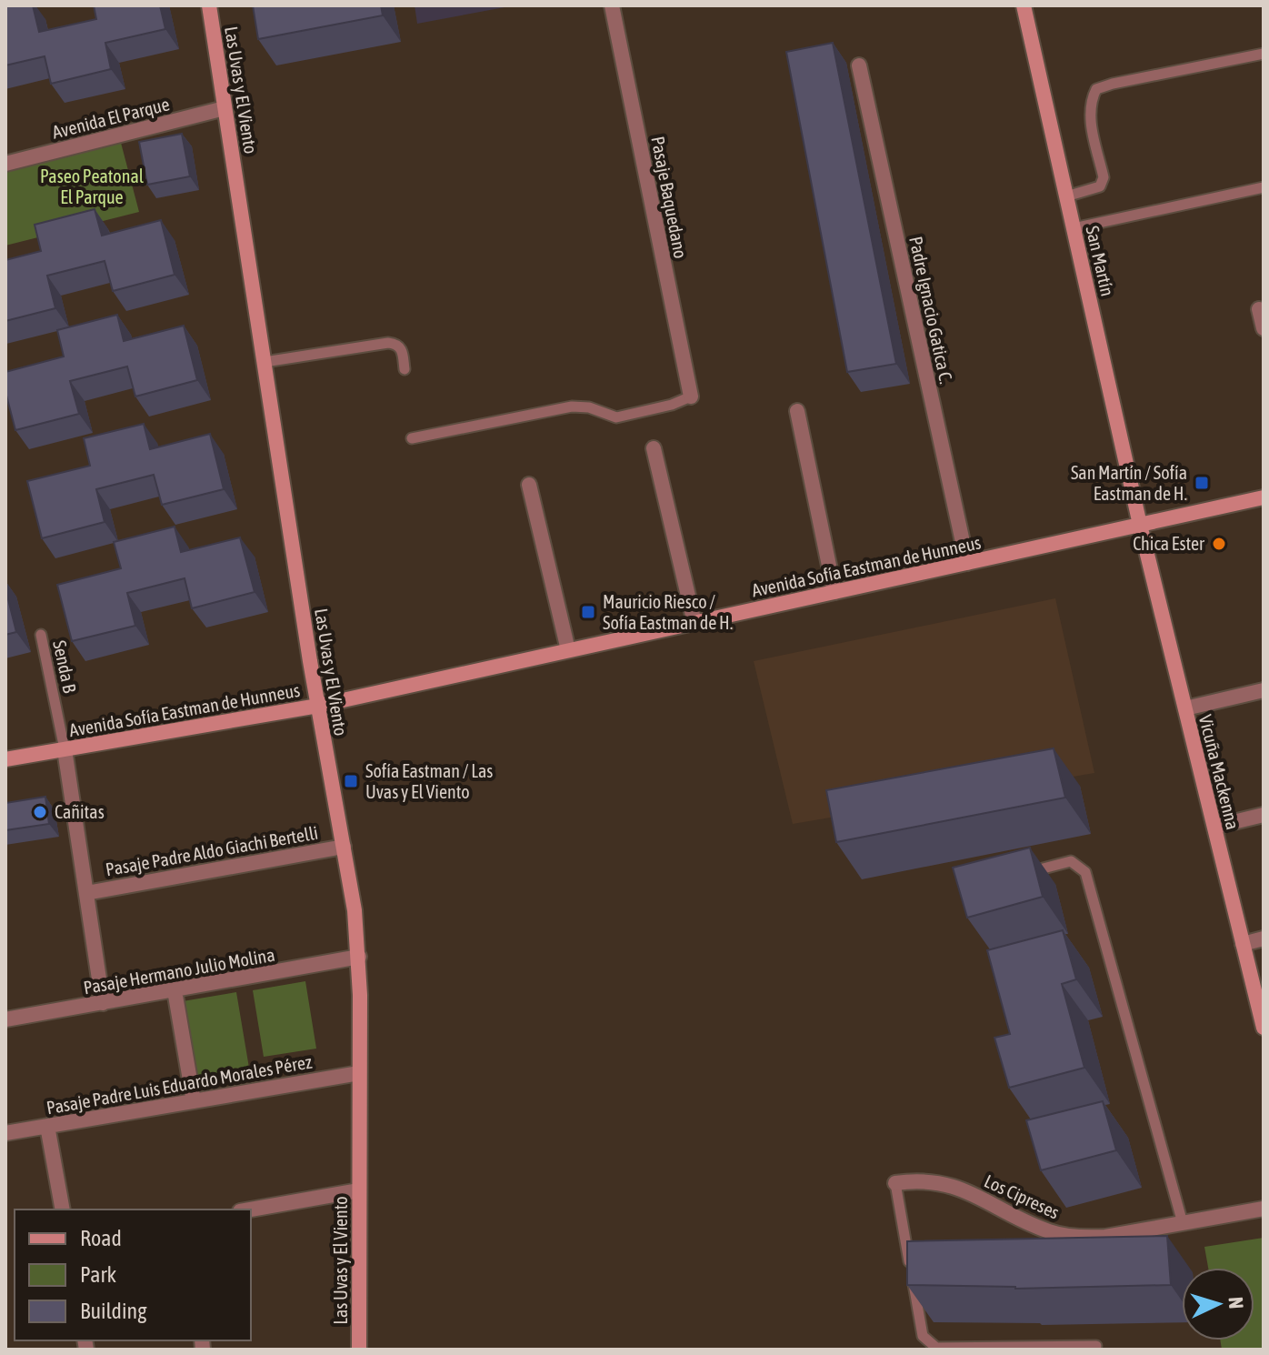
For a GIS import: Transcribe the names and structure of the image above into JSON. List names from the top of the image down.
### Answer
{
  "streets": {
    "street": [
      "Las Uvas y El Viento",
      "Avenida El Parque",
      "Pasaje Baquedano",
      "San Martín",
      "Padre Ignacio Gatica C.",
      "Avenida Sofía Eastman de Hunneus",
      "Vicuña Mackenna",
      "Pasaje Padre Aldo Giachi Bertelli",
      "Pasaje Hermano Julio Molina",
      "Pasaje Padre Luis Eduardo Morales Pérez",
      "Los Cipreses"
    ],
    "lane": ["Senda B"]
  },
  "crossings": [
    ["Las Uvas y El Viento", "Avenida El Parque"],
    ["Las Uvas y El Viento", "Avenida Sofía Eastman de Hunneus"],
    ["Las Uvas y El Viento", "Pasaje Padre Aldo Giachi Bertelli"],
    ["Las Uvas y El Viento", "Pasaje Hermano Julio Molina"],
    ["Las Uvas y El Viento", "Pasaje Padre Luis Eduardo Morales Pérez"],
    ["San Martín", "Avenida Sofía Eastman de Hunneus"],
    ["San Martín", "Vicuña Mackenna"],
    ["Padre Ignacio Gatica C.", "Avenida Sofía Eastman de Hunneus"],
    ["Avenida Sofía Eastman de Hunneus", "Senda B"],
    ["Avenida Sofía Eastman de Hunneus", "Vicuña Mackenna"]
  ],
  "parks": ["Paseo Peatonal El Parque"],
  "places": {
    "transit": ["San Martín / Sofía Eastman de H.", "Mauricio Riesco / Sofía Eastman de H.", "Sofía Eastman / Las Uvas y El Viento"],
    "other": ["Chica Ester", "Cañitas"]
  },
  "legend": ["Road", "Park", "Building"],
  "north": "right"
}
